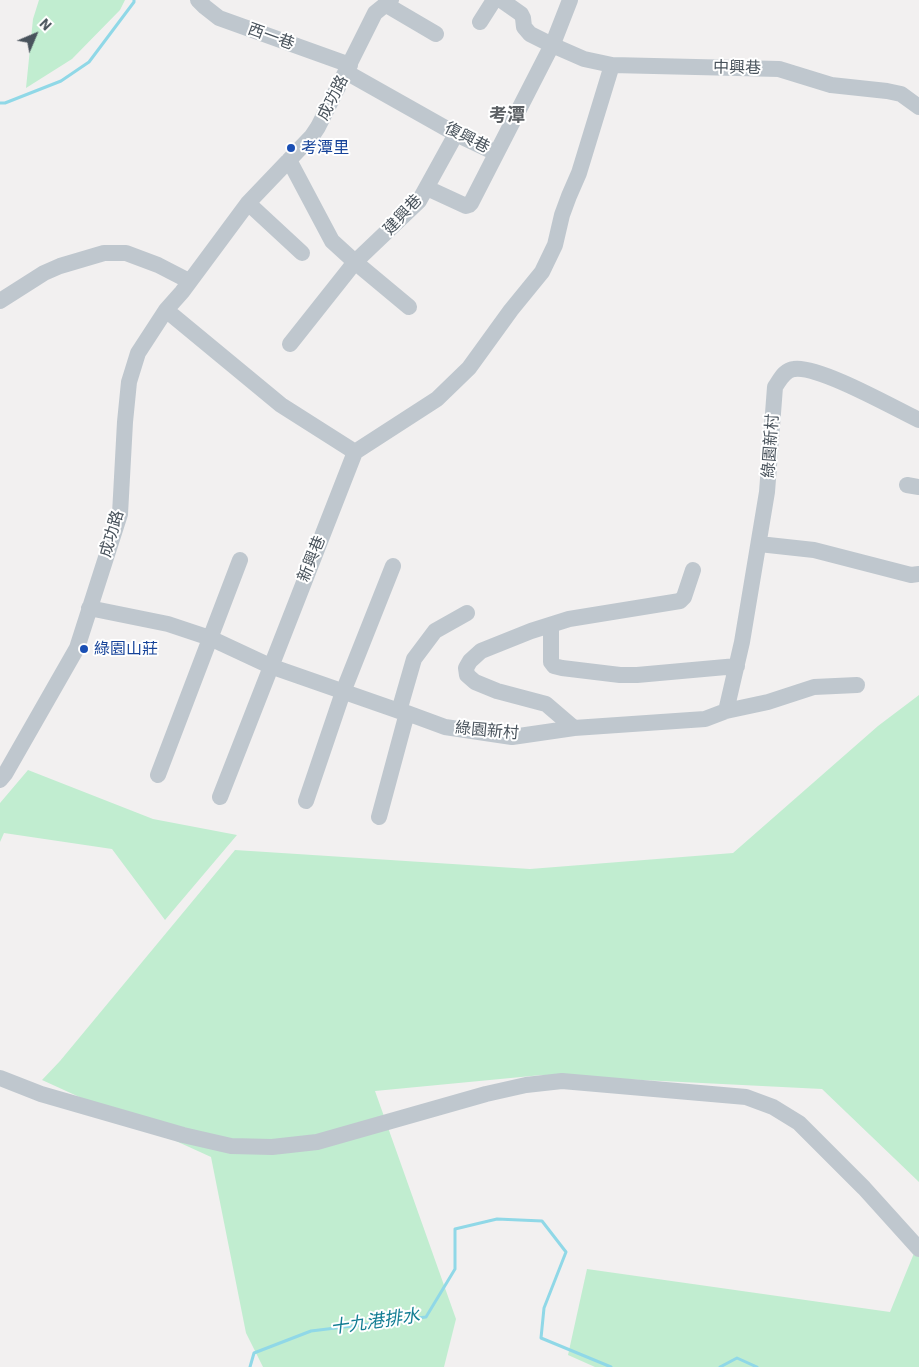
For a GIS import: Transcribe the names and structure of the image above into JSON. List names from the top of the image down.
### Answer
{
  "streets": {
    "street": [
      "西一巷",
      "中興巷",
      "成功路",
      "復興巷",
      "建興巷",
      "綠園新村",
      "新興巷"
    ]
  },
  "crossings": [
    ["西一巷", "成功路"],
    ["西一巷", "復興巷"],
    ["成功路", "復興巷"],
    ["復興巷", "建興巷"]
  ],
  "districts": ["考潭"],
  "water": ["十九港排水"],
  "places": ["考潭里", "綠園山莊"],
  "north": "top right"
}
